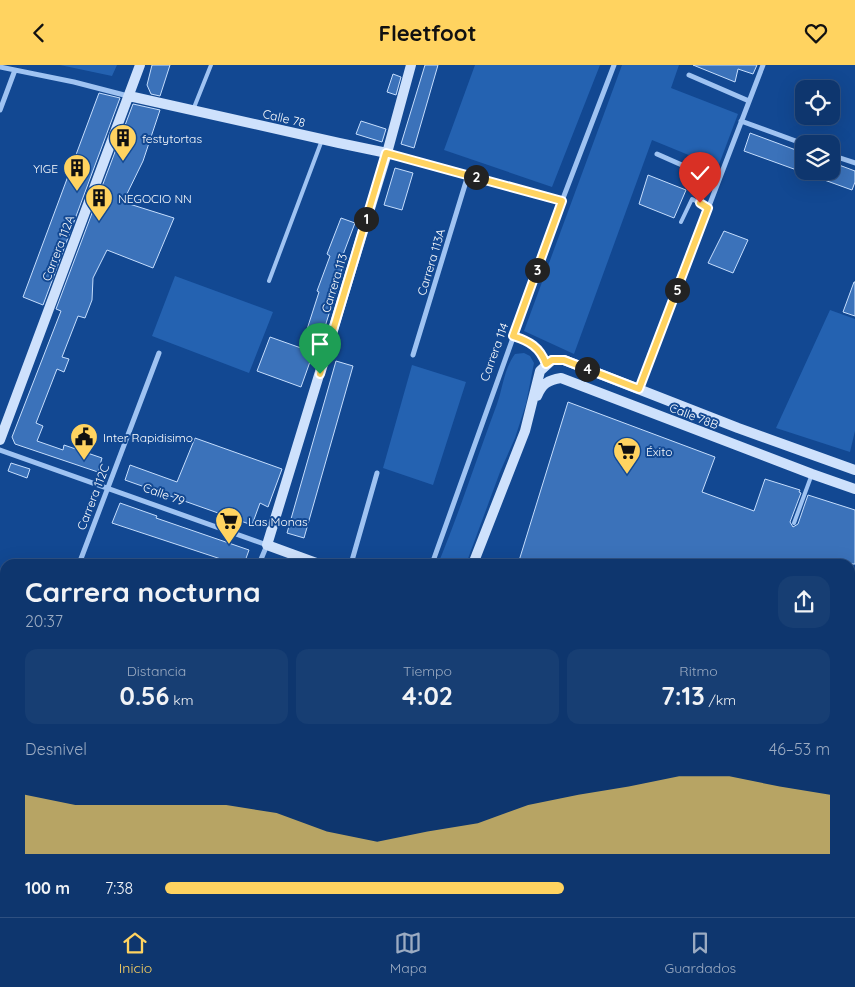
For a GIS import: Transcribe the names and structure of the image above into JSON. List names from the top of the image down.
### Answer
{
  "streets": {
    "street": [
      "Calle 78",
      "Carrera 112A",
      "Carrera 113A",
      "Carrera 113",
      "Carrera 114",
      "Calle 78B",
      "Calle 79",
      "Carrera 112C"
    ]
  },
  "crossings": [
    ["Calle 78", "Carrera 112A"],
    ["Calle 78", "Carrera 113A"],
    ["Calle 78", "Carrera 113"],
    ["Calle 78", "Carrera 114"],
    ["Carrera 113", "Calle 79"],
    ["Calle 79", "Carrera 112C"]
  ],
  "places": {
    "building": ["festytortas", "YIGE", "NEGOCIO NN"],
    "public building": ["Inter Rapidisimo"],
    "supermarket": ["Éxito", "Las Monas"]
  },
  "page": {
    "header": "Fleetfoot",
    "pins": [
      "2",
      "1",
      "3",
      "5",
      "4"
    ],
    "heading": ["Carrera nocturna", "20:37"],
    "stats": [
      ["Distancia", "0.56 km"],
      ["Tiempo", "4:02"],
      ["Ritmo", "7:13 /km"]
    ],
    "chart": ["Desnivel", "46–53 m"],
    "list": [
      {
        "name": "100 m",
        "note": "7:38"
      }
    ],
    "tabs": ["Inicio", "Mapa", "Guardados"]
  }
}
